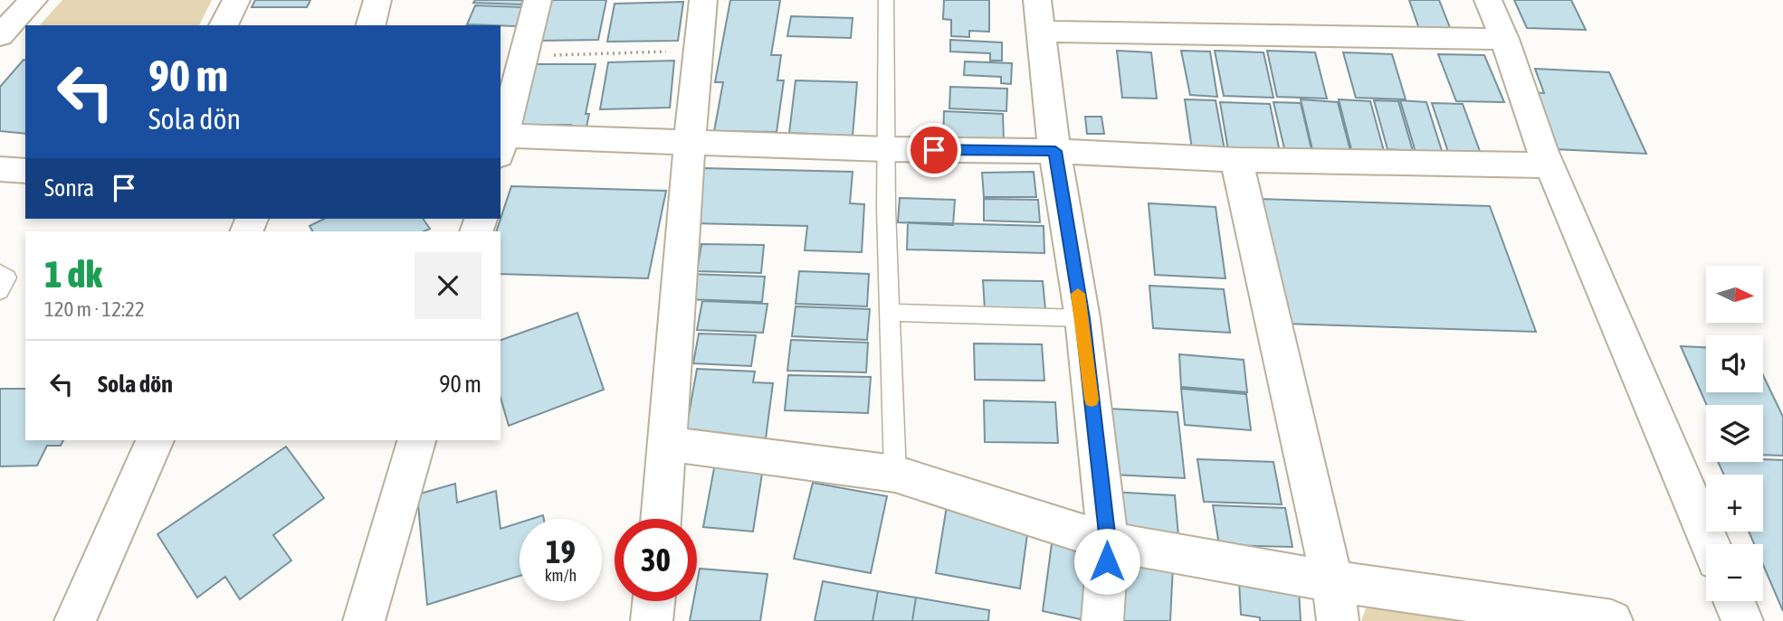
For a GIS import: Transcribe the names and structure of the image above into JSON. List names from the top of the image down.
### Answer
{
  "north": "right",
  "page": {
    "turn": ["90 m", "Sola dön"],
    "then": "Sonra",
    "heading": ["1 dk", "120 m · 12:22"],
    "map_buttons": ["+", "−"],
    "list": [
      {
        "name": "Sola dön",
        "value": "90 m"
      }
    ],
    "speed": "19 km/h",
    "limit": "30"
  }
}
